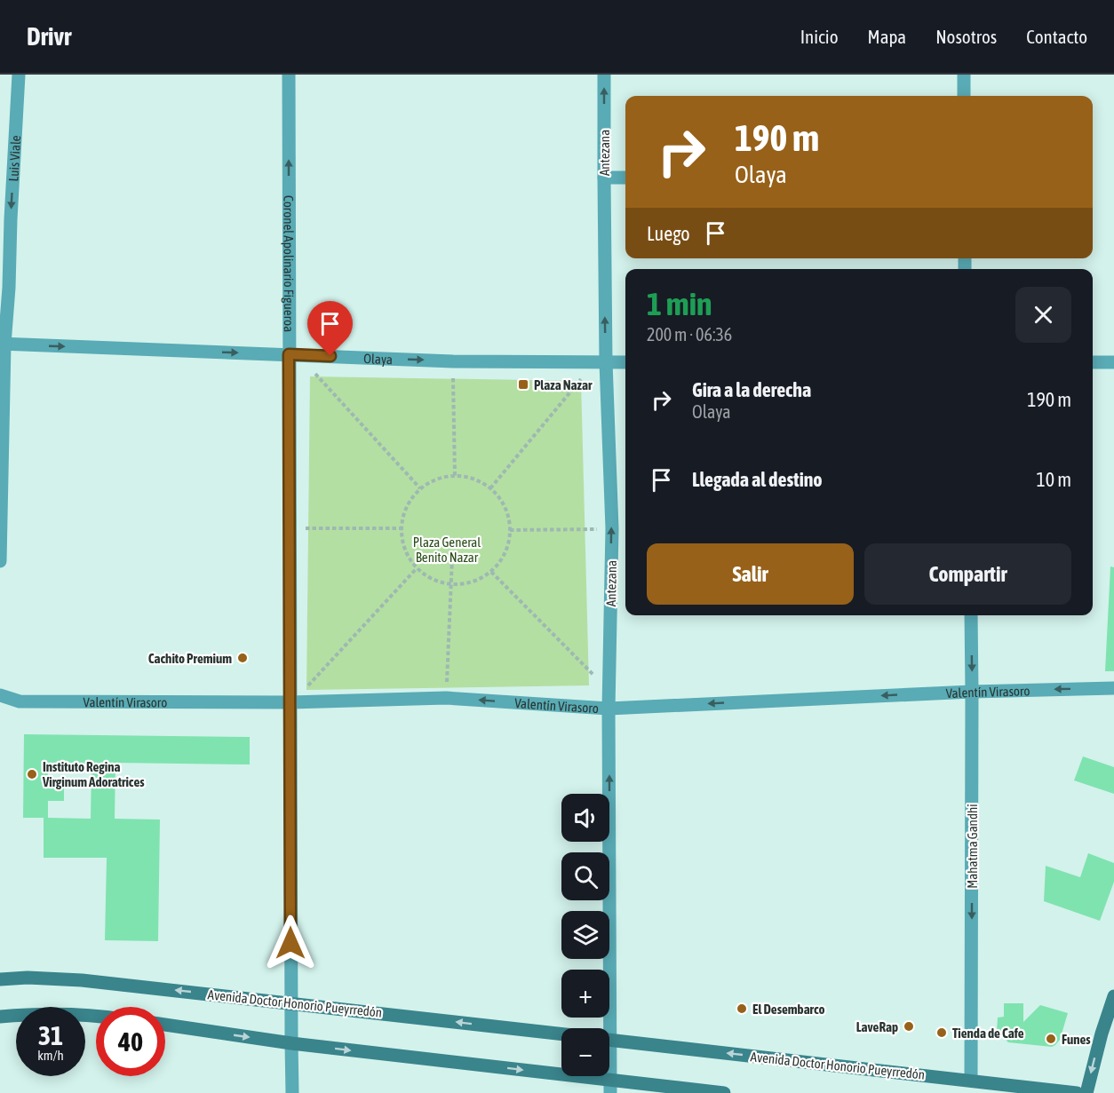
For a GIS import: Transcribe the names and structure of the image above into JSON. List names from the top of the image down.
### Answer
{
  "streets": {
    "main road": ["Avenida Doctor Honorio Pueyrredón"],
    "street": [
      "Antezana",
      "Luis Viale",
      "Coronel Apolinario Figueroa",
      "Olaya",
      "Valentín Virasoro",
      "Mahatma Gandhi"
    ]
  },
  "crossings": [
    ["Antezana", "Olaya"],
    ["Antezana", "Valentín Virasoro"],
    ["Luis Viale", "Olaya"],
    ["Coronel Apolinario Figueroa", "Olaya"],
    ["Coronel Apolinario Figueroa", "Valentín Virasoro"],
    ["Coronel Apolinario Figueroa", "Avenida Doctor Honorio Pueyrredón"],
    ["Valentín Virasoro", "Mahatma Gandhi"],
    ["Mahatma Gandhi", "Avenida Doctor Honorio Pueyrredón"]
  ],
  "one_way": [
    "Antezana",
    "Luis Viale",
    "Olaya",
    "Valentín Virasoro",
    "Mahatma Gandhi"
  ],
  "parks": ["Plaza General Benito Nazar"],
  "places": {
    "transit": ["Plaza Nazar"],
    "other": [
      "Cachito Premium",
      "Instituto Regina Virginum Adoratrices",
      "El Desembarco",
      "LaveRap",
      "Tienda de Cafe",
      "Funes"
    ]
  },
  "page": {
    "header": "Drivr",
    "nav": [
      "Inicio",
      "Mapa",
      "Nosotros",
      "Contacto"
    ],
    "turn": ["190 m", "Olaya"],
    "then": "Luego",
    "heading": ["1 min", "200 m · 06:36"],
    "list": [
      {
        "name": "Gira a la derecha",
        "note": "Olaya",
        "value": "190 m"
      },
      {
        "name": "Llegada al destino",
        "value": "10 m"
      }
    ],
    "buttons": ["Salir", "Compartir"],
    "map_buttons": ["+", "−"],
    "speed": "31 km/h",
    "limit": "40"
  }
}
